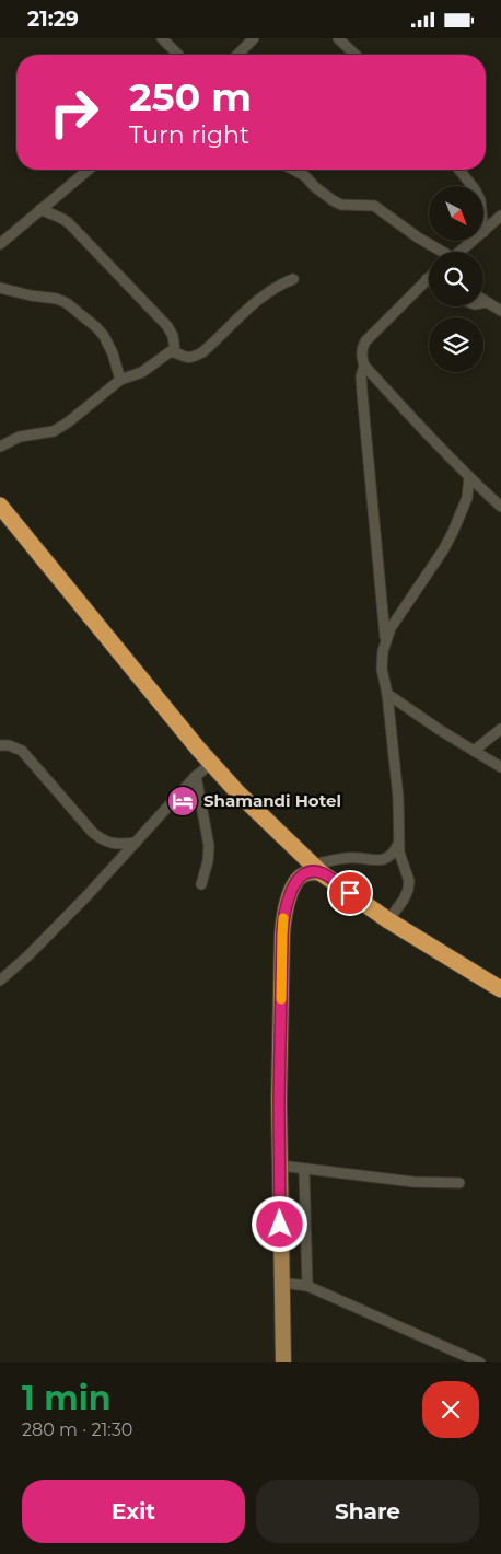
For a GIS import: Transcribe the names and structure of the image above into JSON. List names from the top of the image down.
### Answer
{
  "places": {
    "hotel": ["Shamandi Hotel"]
  },
  "north": "bottom right",
  "page": {
    "status": "21:29",
    "turn": ["250 m", "Turn right"],
    "heading": ["1 min", "280 m · 21:30"],
    "buttons": ["Exit", "Share"]
  }
}
